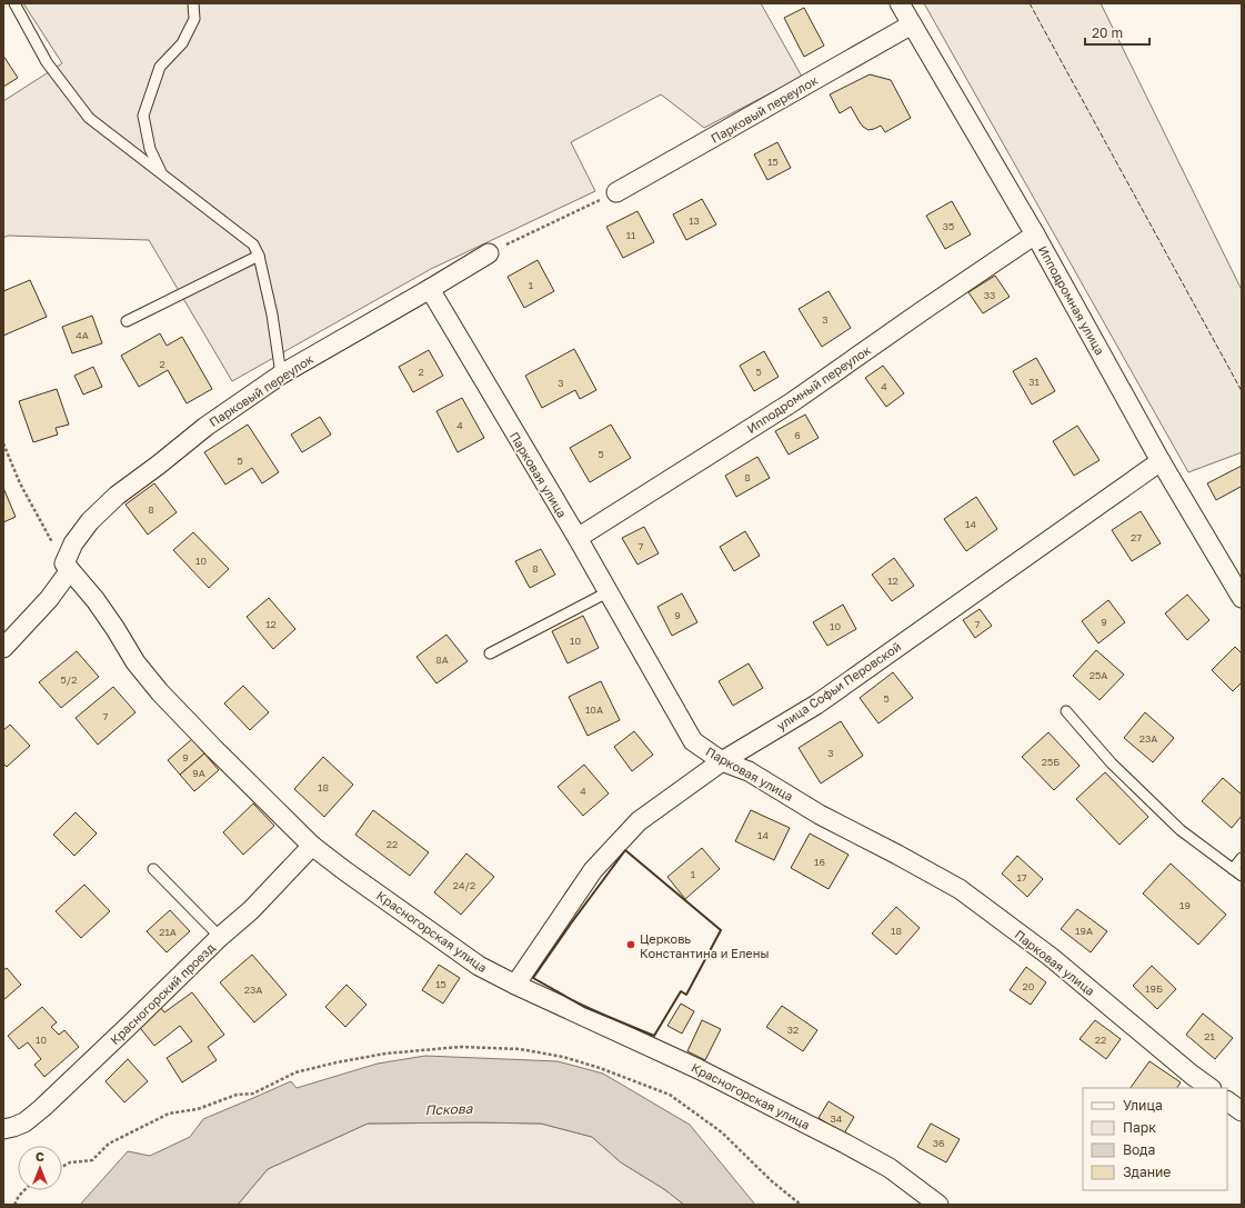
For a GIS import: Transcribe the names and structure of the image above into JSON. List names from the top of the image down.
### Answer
{
  "streets": {
    "street": [
      "Парковый переулок",
      "Ипподромная улица",
      "Ипподромный переулок",
      "Парковая улица",
      "улица Софьи Перовской",
      "Красногорская улица",
      "Красногорский проезд"
    ]
  },
  "crossings": [
    ["Парковый переулок", "Ипподромная улица"],
    ["Парковый переулок", "Парковая улица"],
    ["Парковый переулок", "Красногорская улица"],
    ["Ипподромная улица", "Ипподромный переулок"],
    ["Ипподромная улица", "улица Софьи Перовской"],
    ["Ипподромный переулок", "Парковая улица"],
    ["Парковая улица", "улица Софьи Перовской"],
    ["улица Софьи Перовской", "Красногорская улица"],
    ["Красногорская улица", "Красногорский проезд"]
  ],
  "water": ["Пскова"],
  "places": ["Церковь Константина и Елены"],
  "house_numbers": [
    "15",
    "13",
    "35",
    "11",
    "1",
    "33",
    "3",
    "4А",
    "2",
    "2",
    "5",
    "31",
    "3",
    "4",
    "4",
    "6",
    "5",
    "5",
    "8",
    "8",
    "14",
    "27",
    "7",
    "10",
    "8",
    "12",
    "9",
    "9",
    "12",
    "7",
    "10",
    "10",
    "8А",
    "25А",
    "5/2",
    "5",
    "10А",
    "7",
    "23А",
    "3",
    "9",
    "25Б",
    "9А",
    "18",
    "4",
    "14",
    "22",
    "16",
    "1",
    "17",
    "24/2",
    "19",
    "18",
    "19А",
    "21А",
    "15",
    "20",
    "19Б",
    "23А",
    "32",
    "21",
    "10",
    "22",
    "34",
    "36"
  ],
  "legend": [
    "Улица",
    "Парк",
    "Вода",
    "Здание"
  ],
  "scale_bar": "20 m",
  "north": "top"
}
